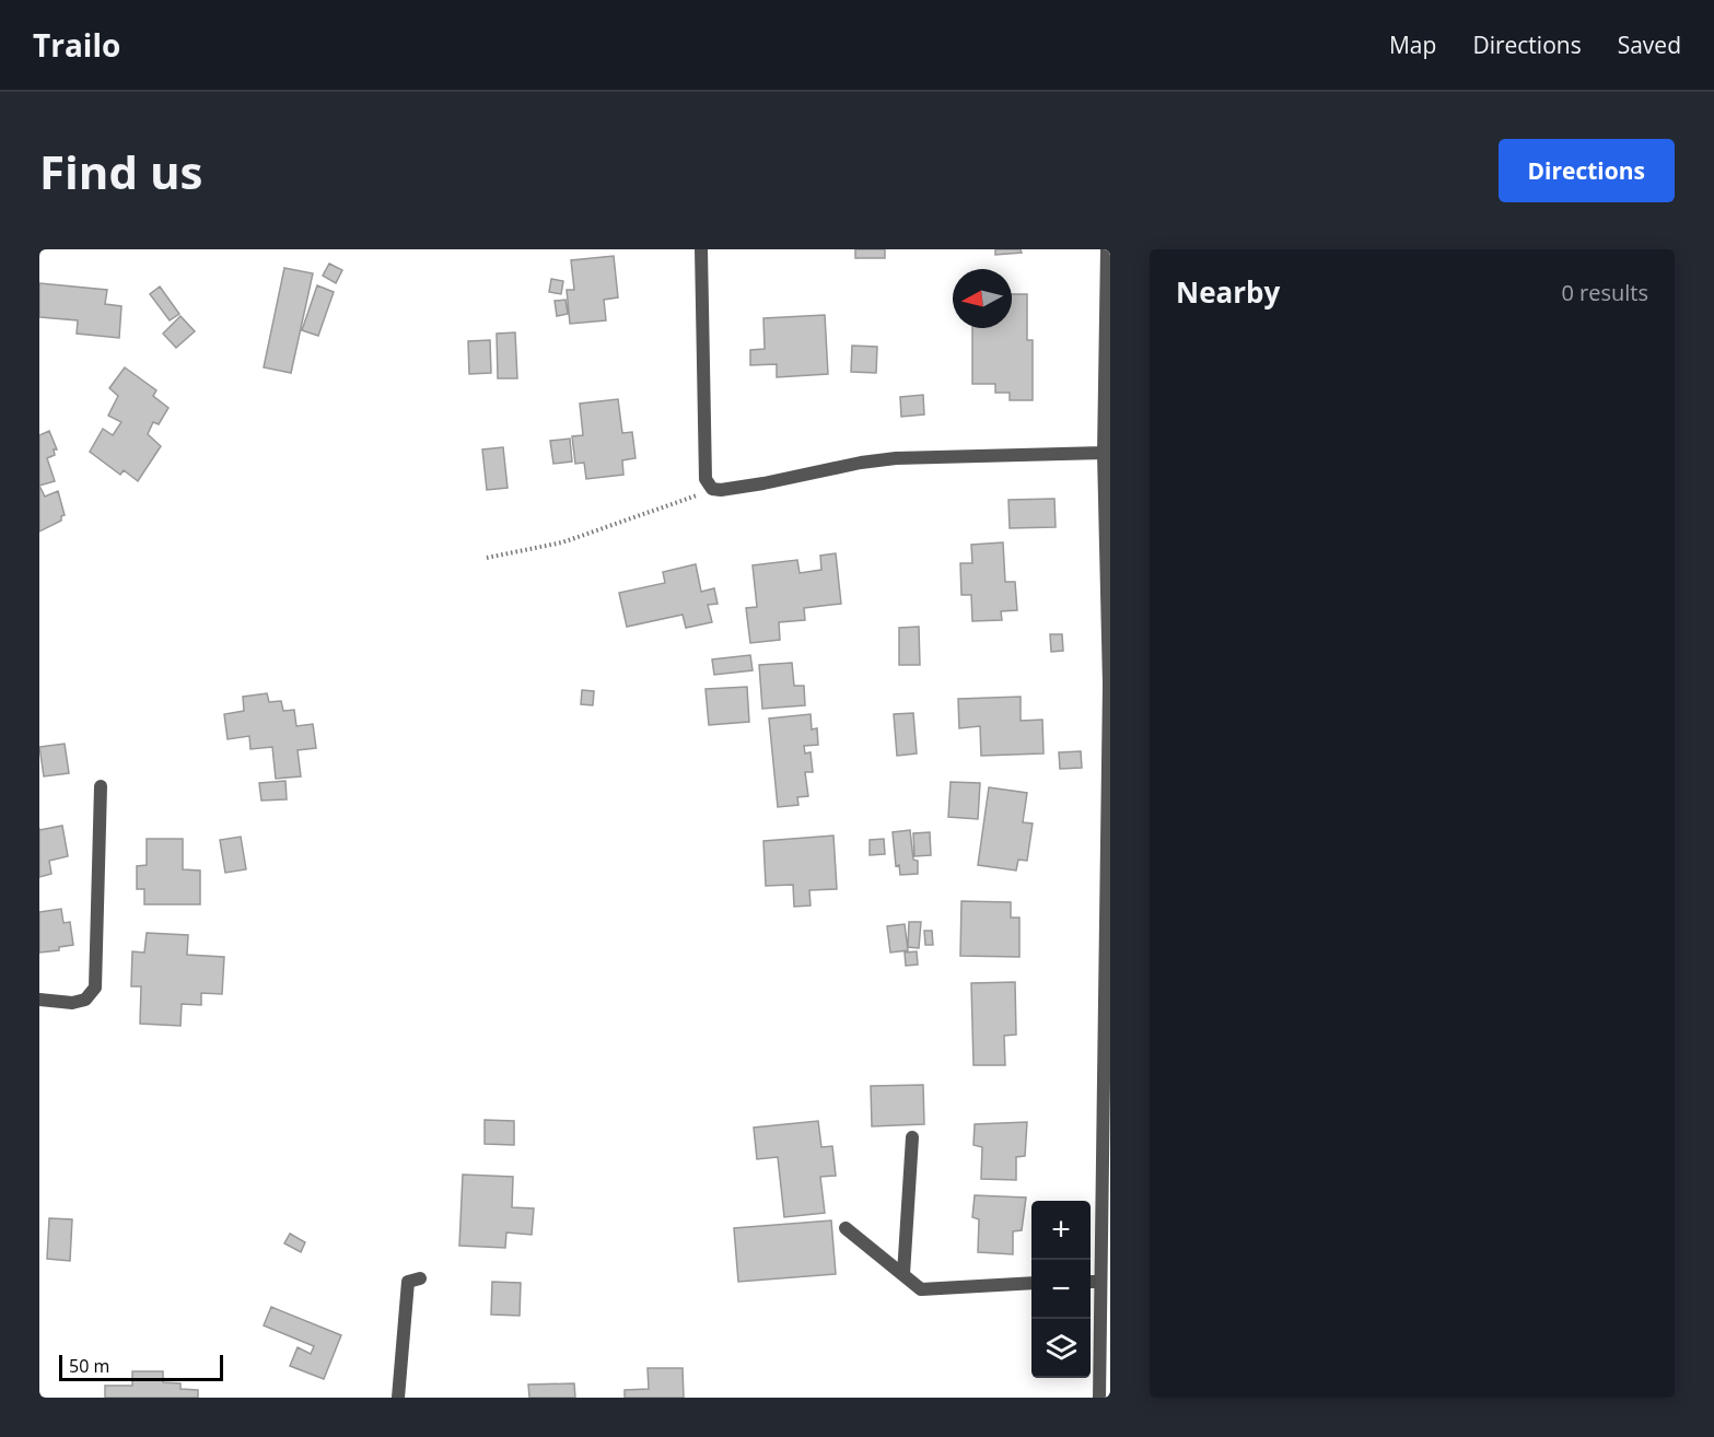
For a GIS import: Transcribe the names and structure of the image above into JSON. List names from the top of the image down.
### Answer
{
  "scale_bar": "50 m",
  "north": "left",
  "page": {
    "header": "Trailo",
    "nav": ["Map", "Directions", "Saved"],
    "buttons": "Directions",
    "title": "Find us",
    "heading": ["Nearby", "0 results"],
    "map_buttons": ["+", "−"],
    "scale": "50 m"
  }
}
